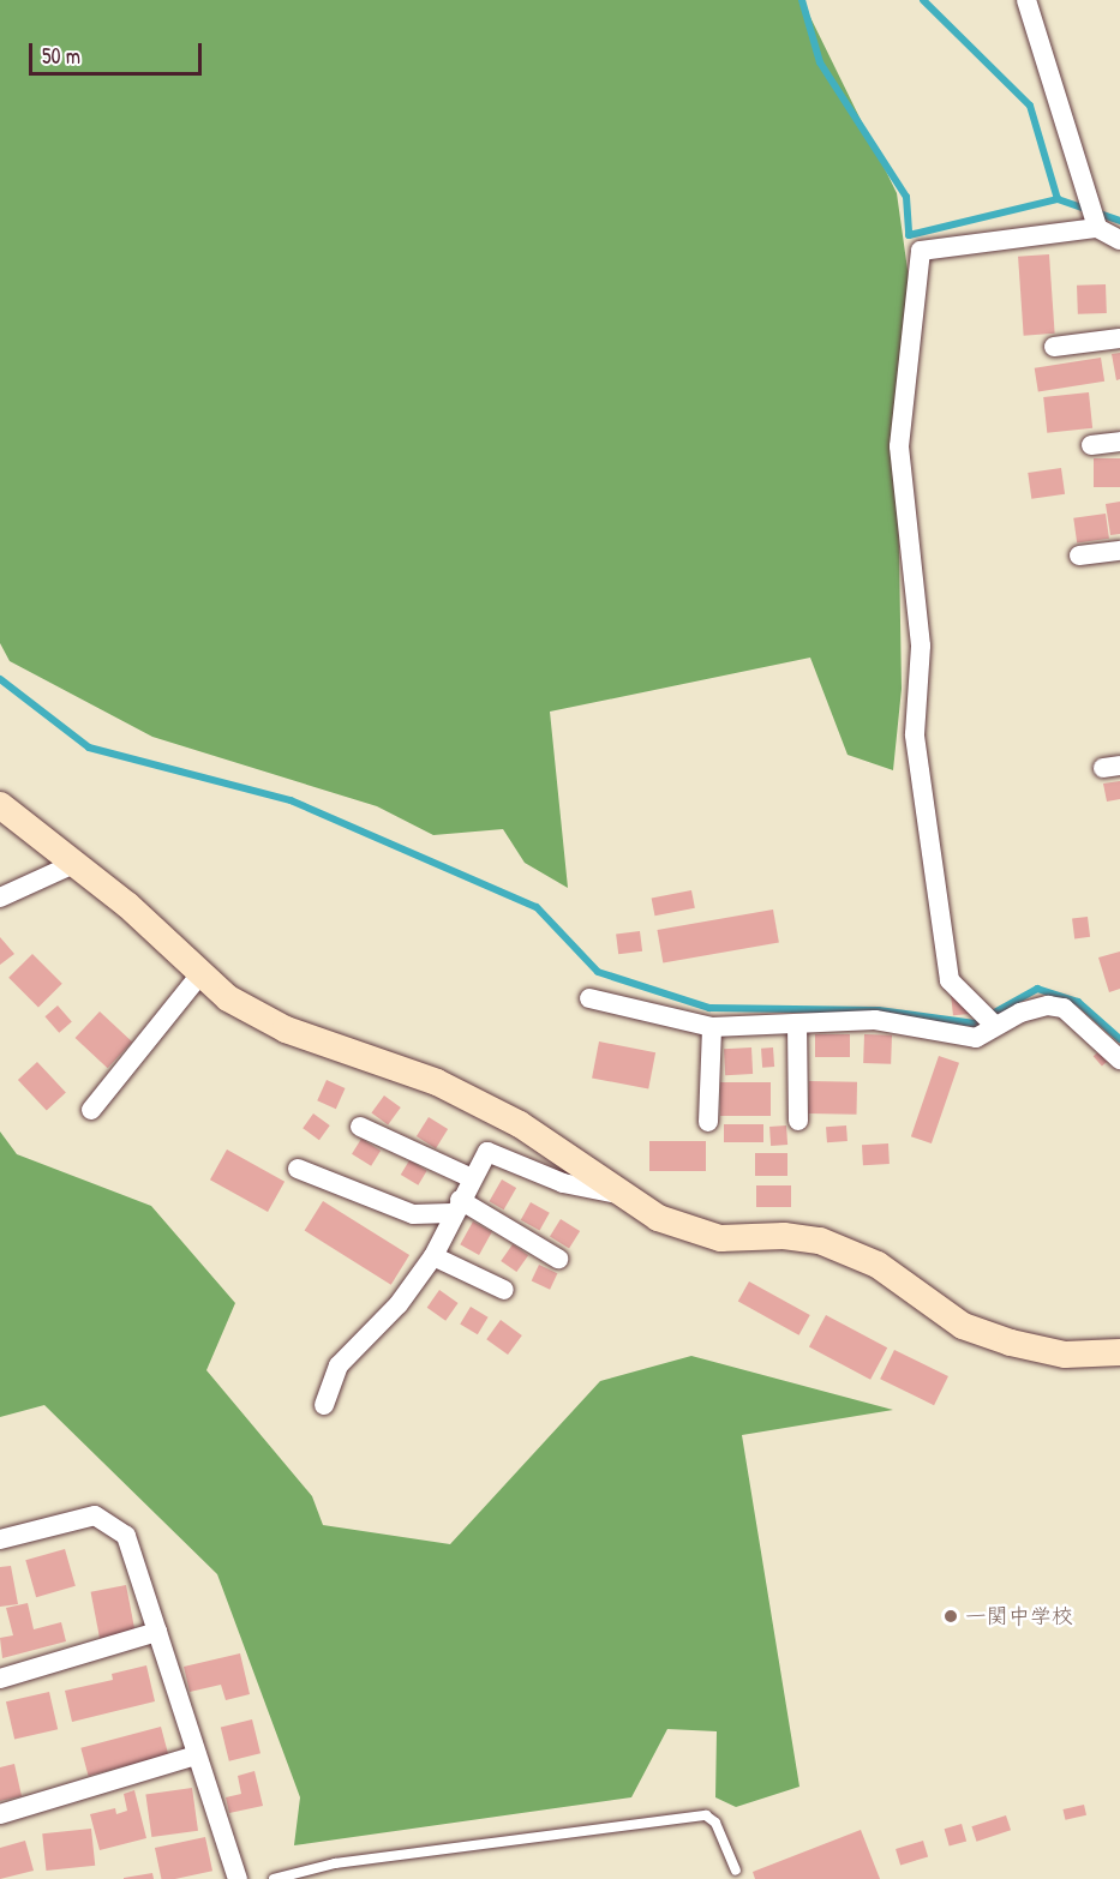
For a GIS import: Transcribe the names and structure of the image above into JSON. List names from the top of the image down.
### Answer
{
  "places": ["一関中学校"],
  "scale_bar": "50 m"
}
